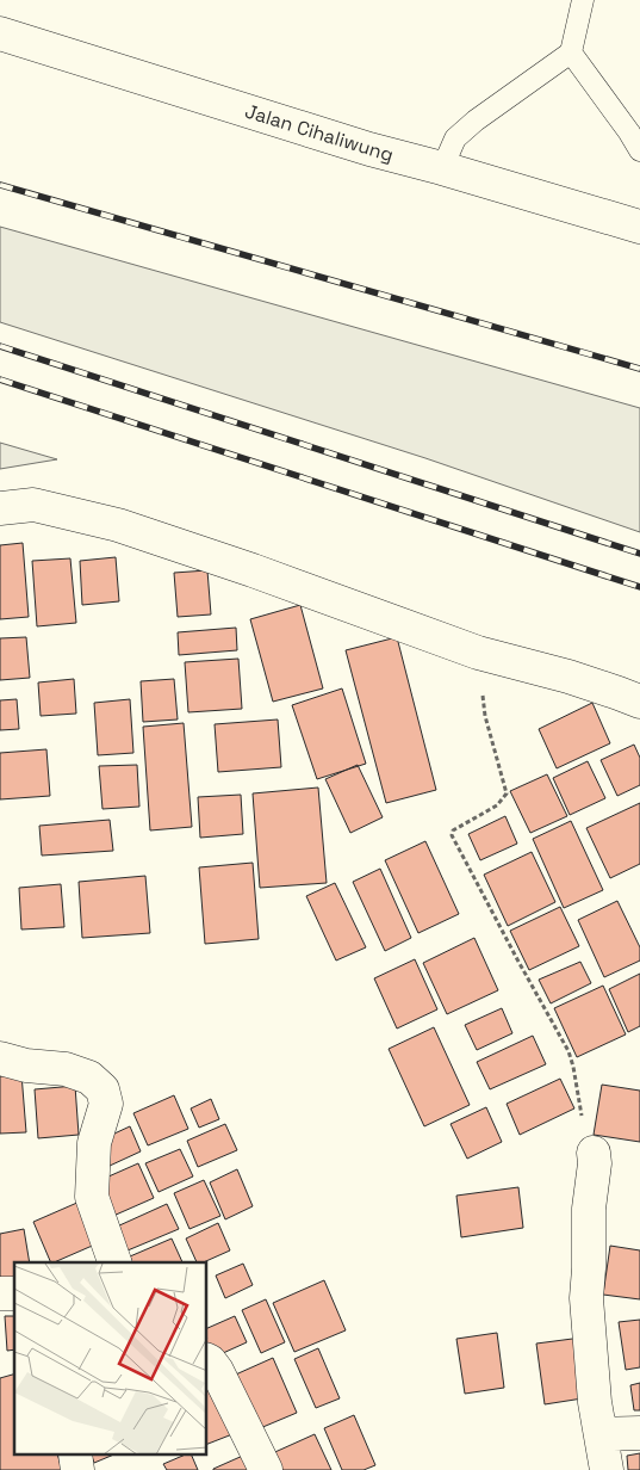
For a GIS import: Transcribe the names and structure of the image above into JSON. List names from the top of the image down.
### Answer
{
  "streets": {
    "main road": ["Jalan Cihaliwung"]
  }
}
